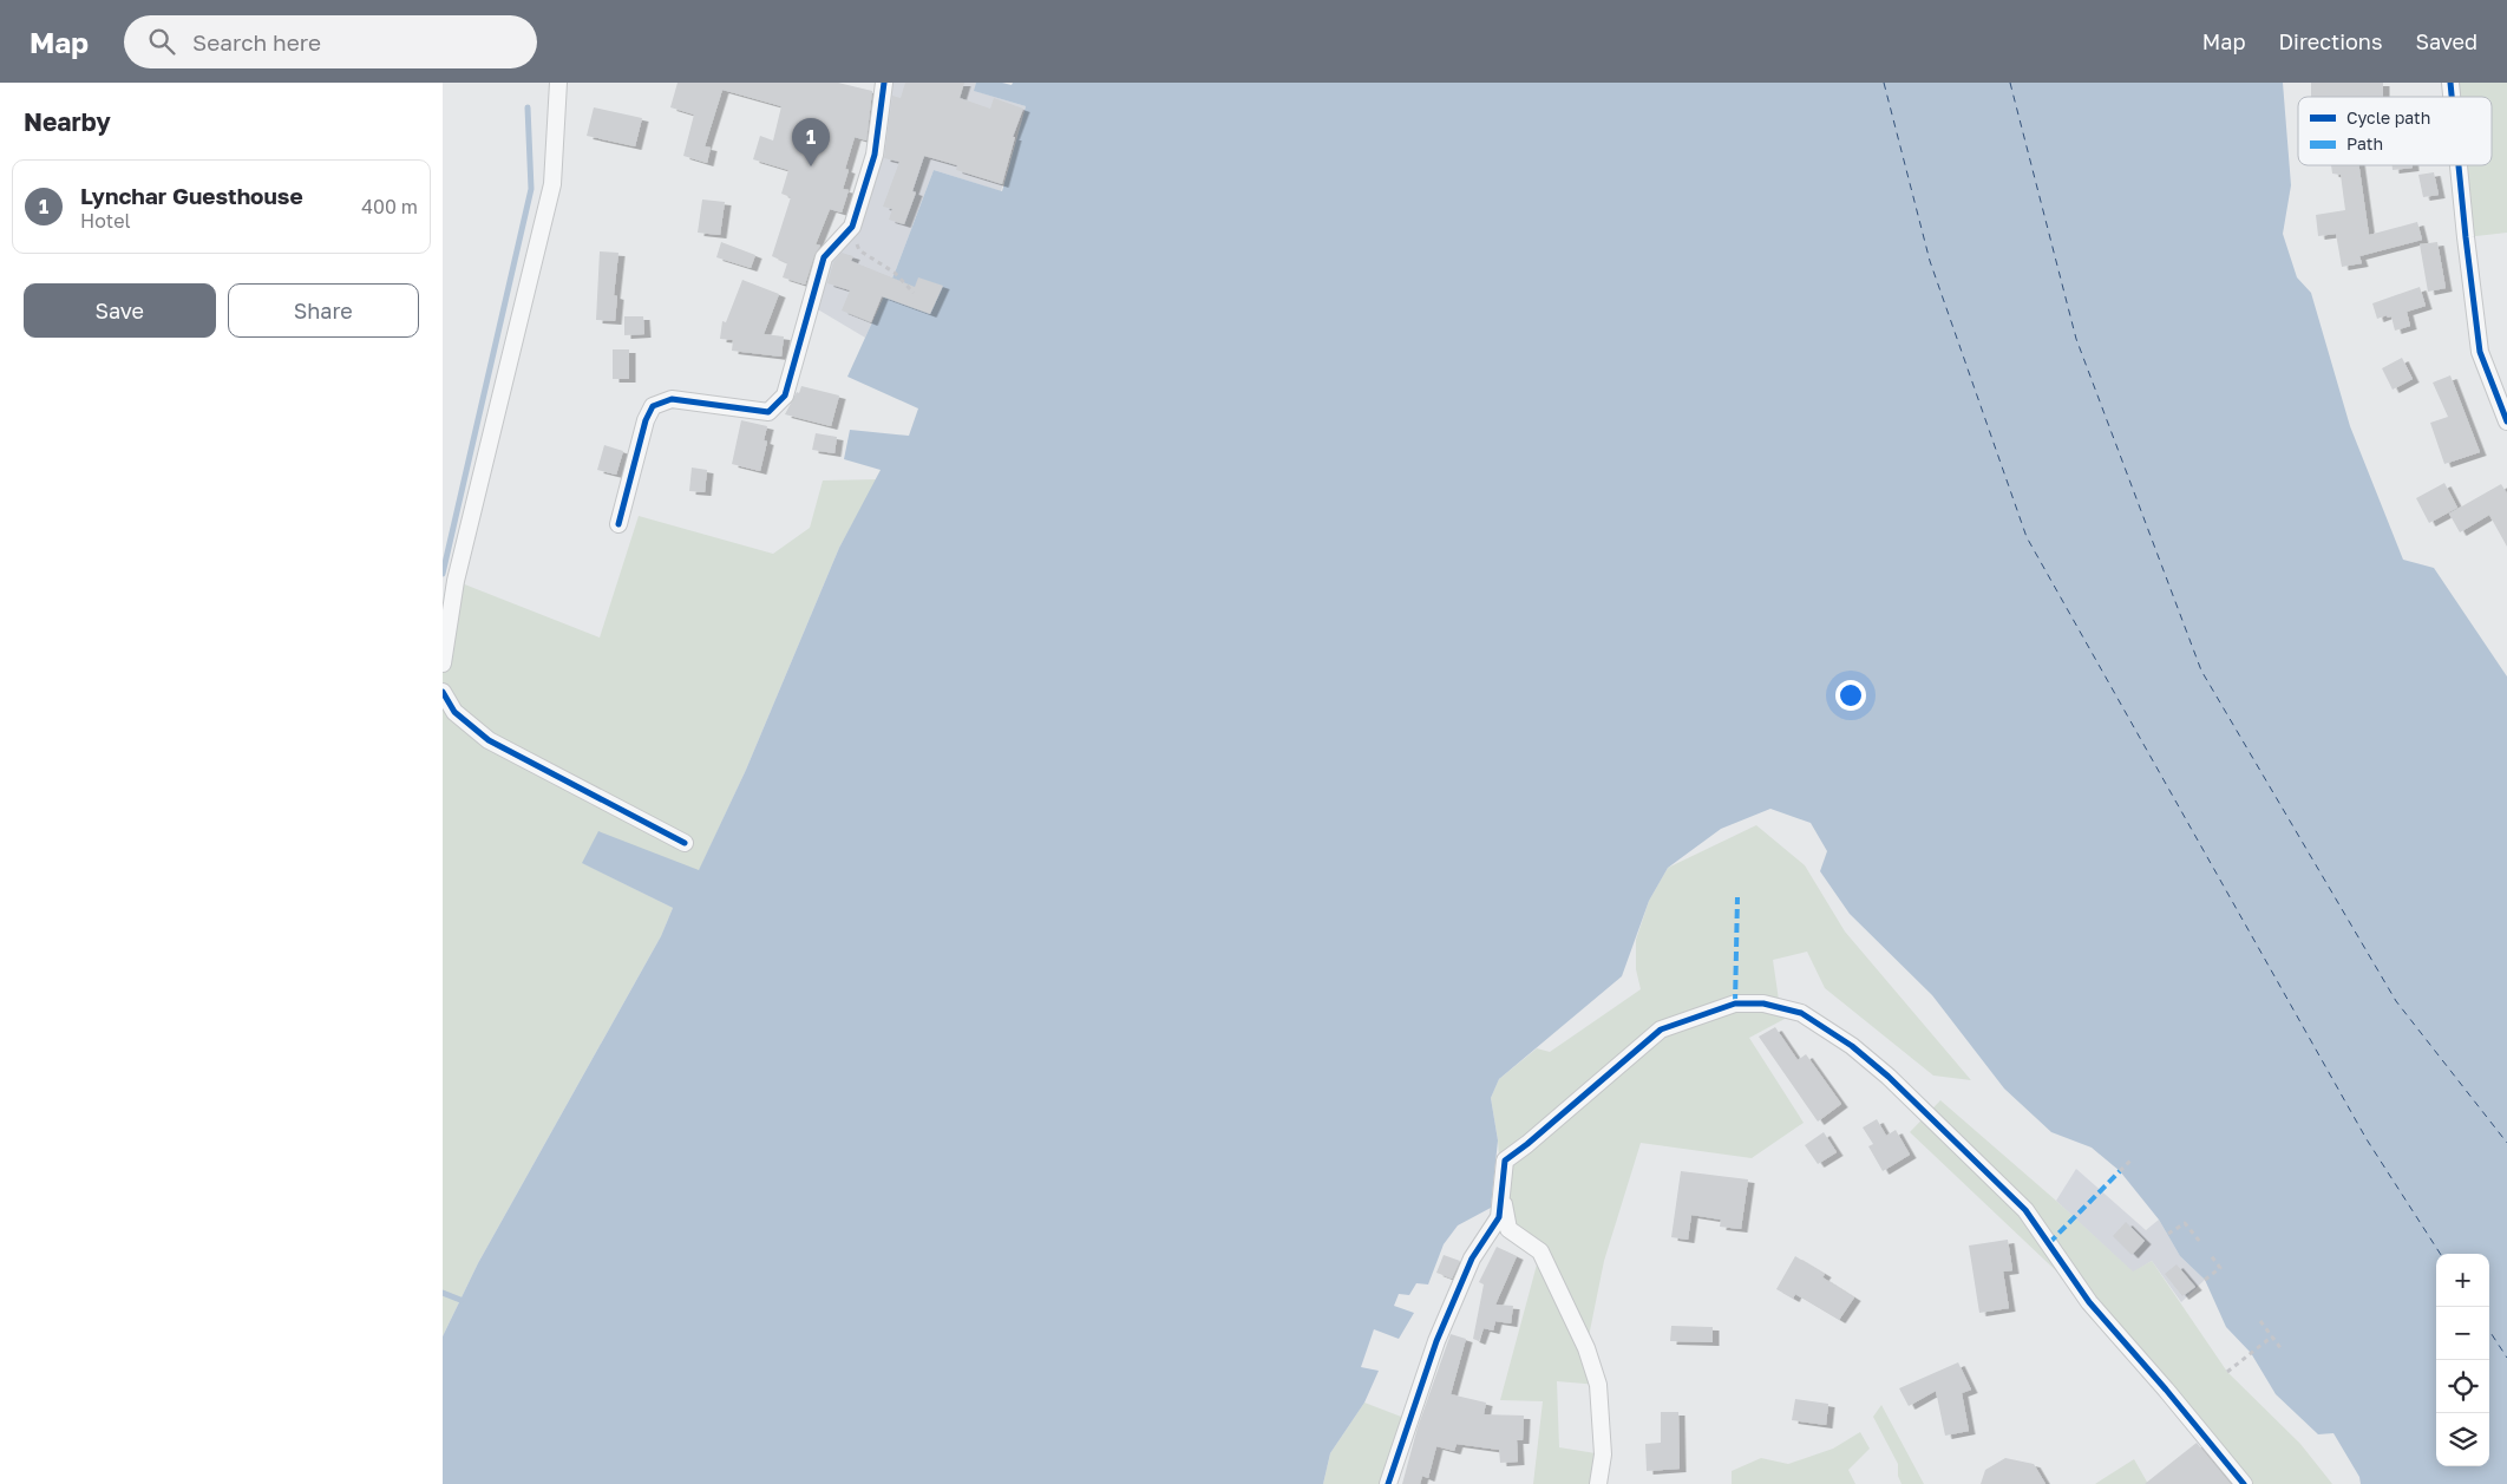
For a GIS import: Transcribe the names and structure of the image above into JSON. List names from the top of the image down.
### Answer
{
  "legend": ["Cycle path", "Path"],
  "page": {
    "header": "Map",
    "search": "Search here",
    "nav": ["Map", "Directions", "Saved"],
    "heading": "Nearby",
    "pins": "1",
    "list": [
      {
        "mark": "1",
        "name": "Lynchar Guesthouse",
        "note": "Hotel",
        "value": "400 m"
      }
    ],
    "buttons": ["Save", "Share"],
    "map_buttons": ["+", "−"]
  }
}
